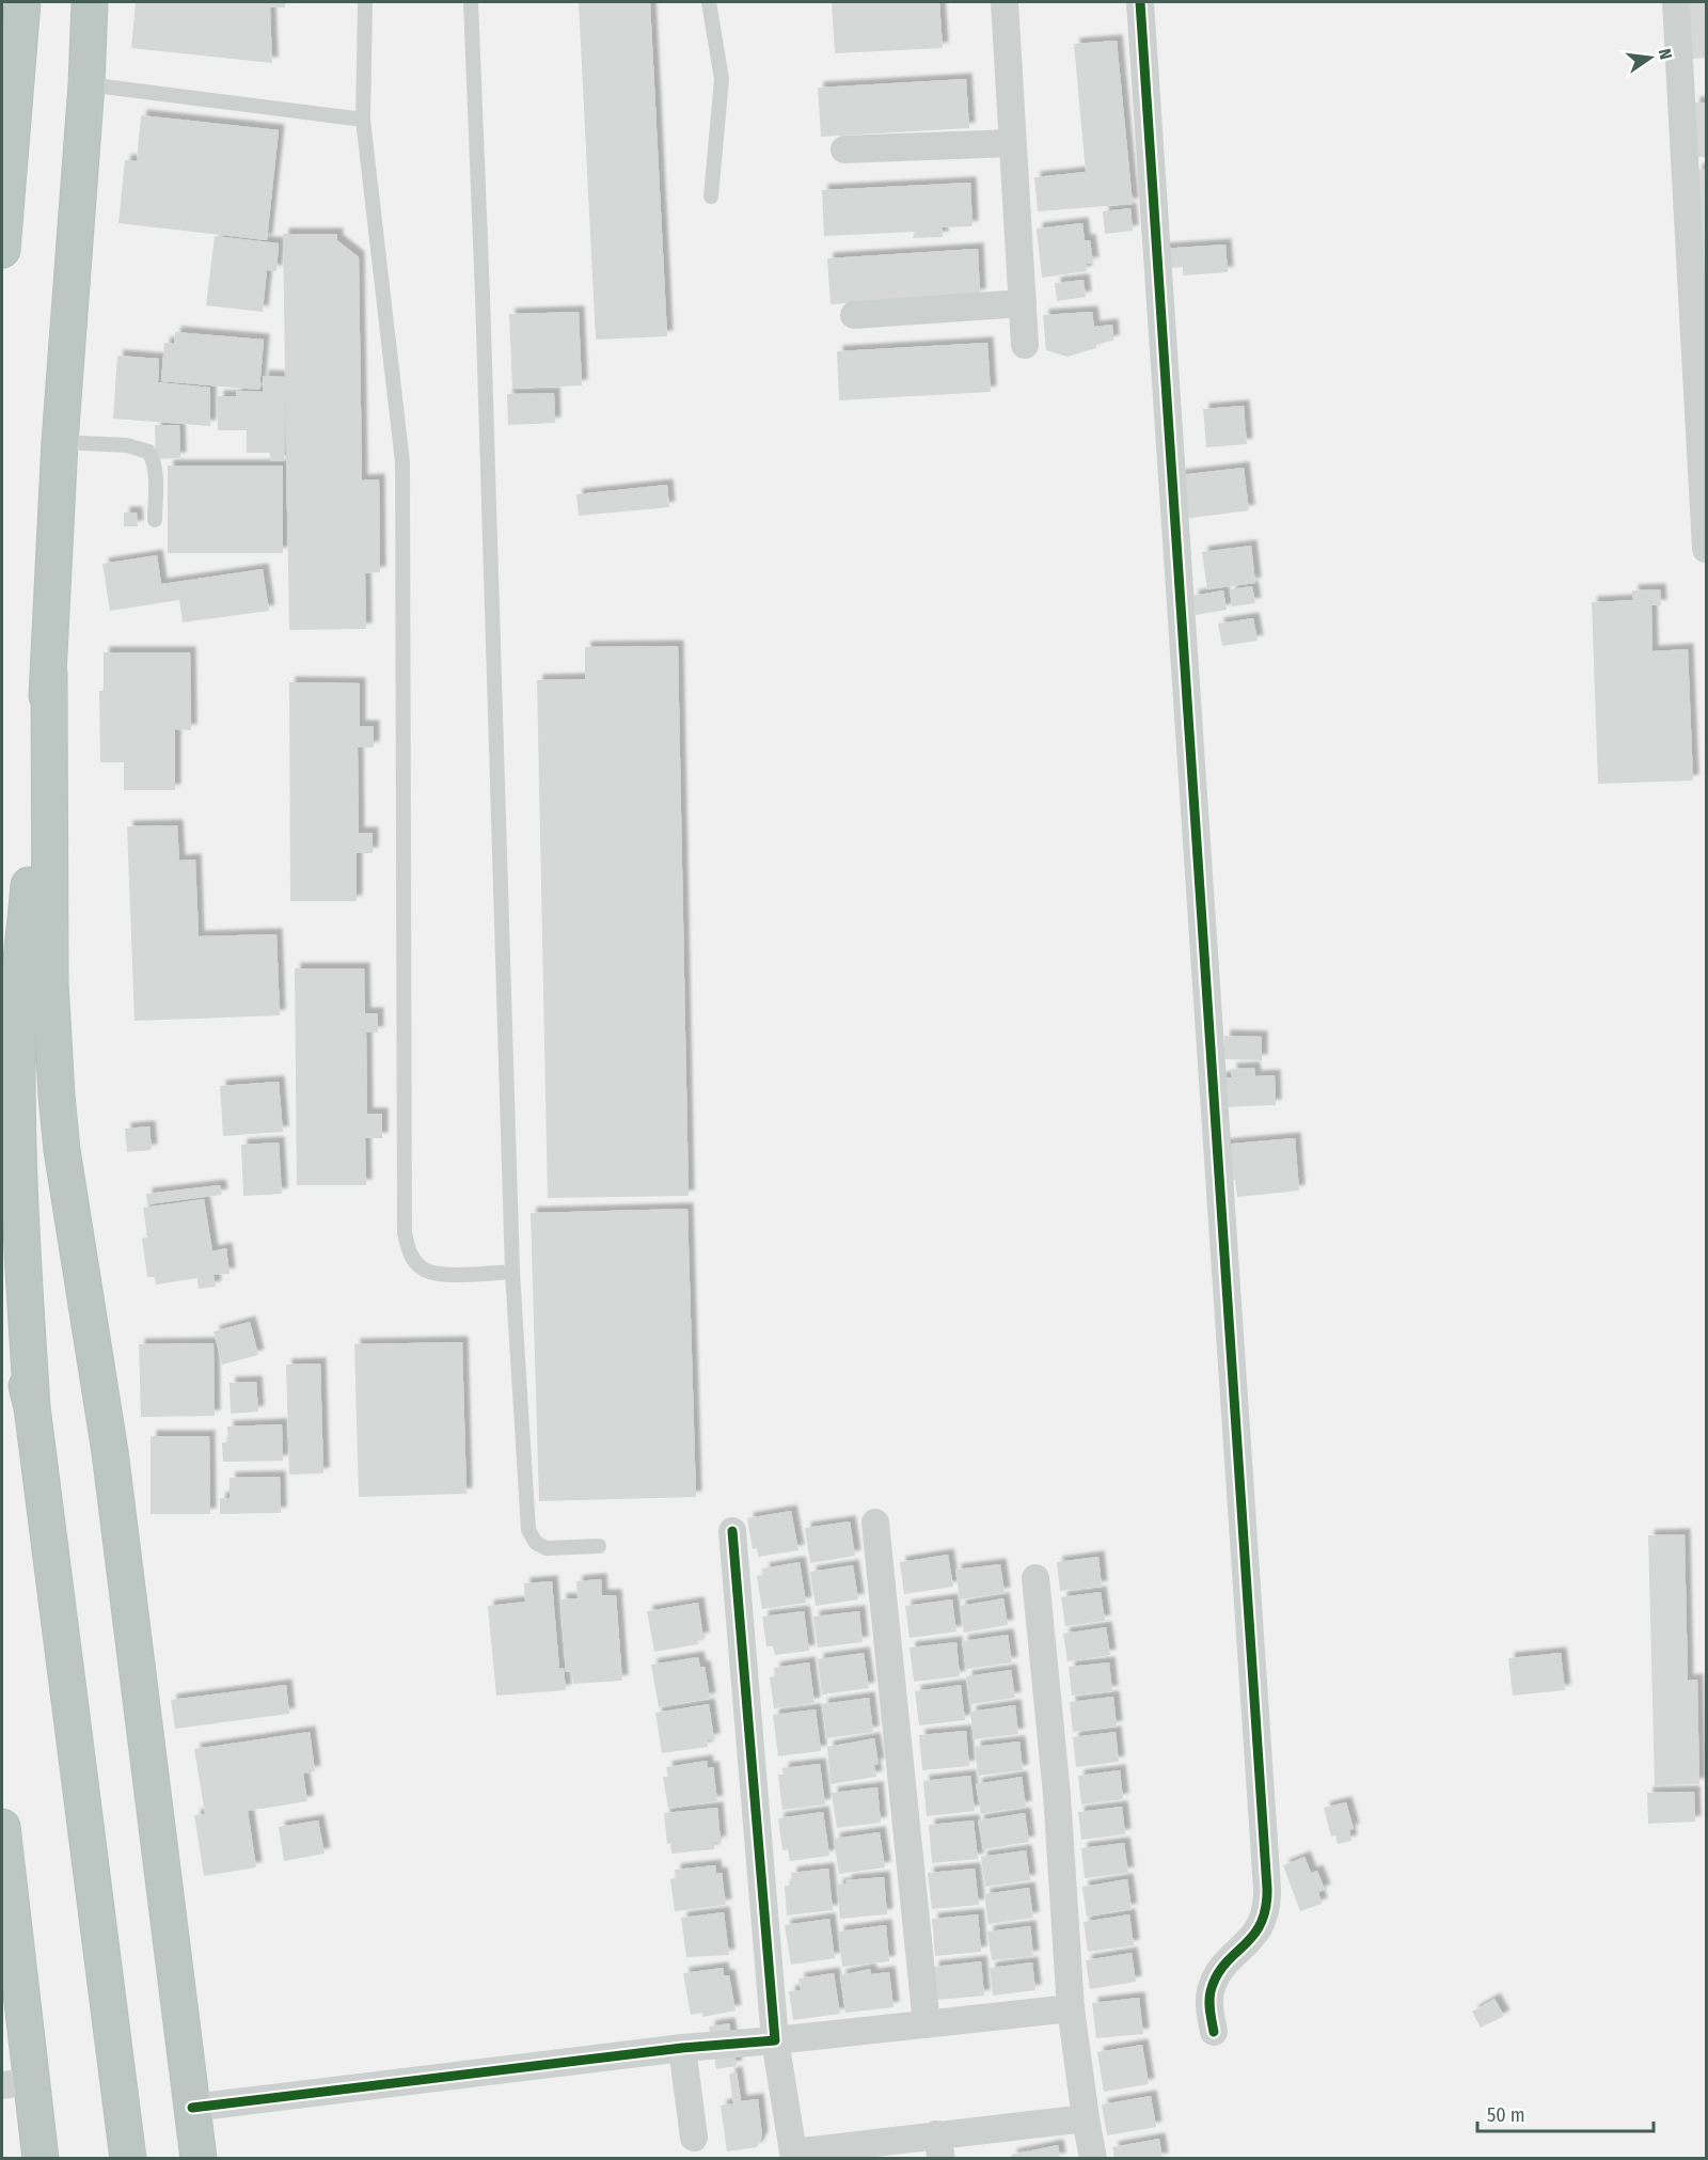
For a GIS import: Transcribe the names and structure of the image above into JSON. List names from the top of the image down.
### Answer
{
  "scale_bar": "50 m",
  "north": "right"
}
